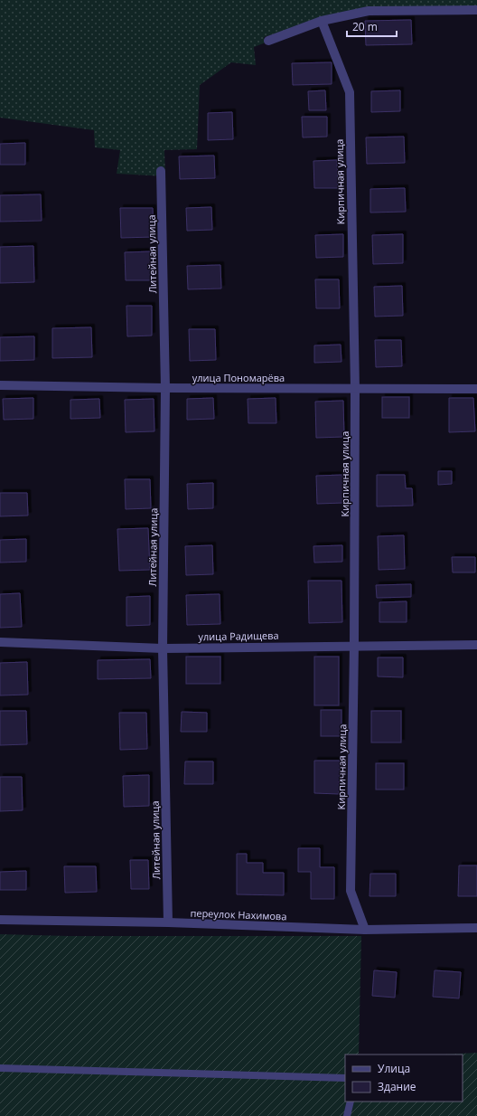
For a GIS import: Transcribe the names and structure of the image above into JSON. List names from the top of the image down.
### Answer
{
  "streets": {
    "street": [
      "Кирпичная улица",
      "Литейная улица",
      "улица Пономарёва",
      "улица Радищева",
      "переулок Нахимова"
    ]
  },
  "crossings": [
    ["Кирпичная улица", "улица Пономарёва"],
    ["Кирпичная улица", "улица Радищева"],
    ["Кирпичная улица", "переулок Нахимова"],
    ["Литейная улица", "улица Пономарёва"],
    ["Литейная улица", "улица Радищева"],
    ["Литейная улица", "переулок Нахимова"]
  ],
  "legend": ["Улица", "Здание"],
  "scale_bar": "20 m"
}
